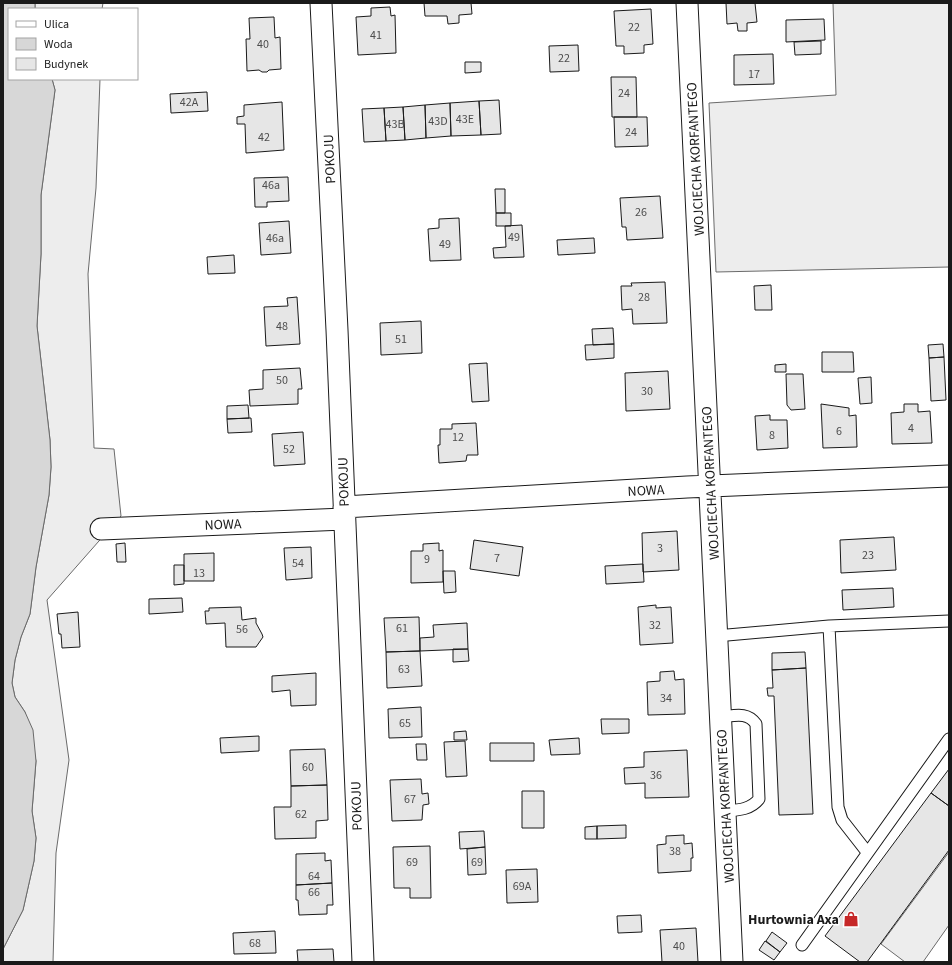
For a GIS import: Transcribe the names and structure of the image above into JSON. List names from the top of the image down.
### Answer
{
  "streets": {
    "street": ["POKOJU", "WOJCIECHA KORFANTEGO", "NOWA"]
  },
  "crossings": [
    ["POKOJU", "NOWA"],
    ["WOJCIECHA KORFANTEGO", "NOWA"]
  ],
  "places": {
    "shop": ["Hurtownia Axa"]
  },
  "house_numbers": [
    "22",
    "41",
    "40",
    "22",
    "17",
    "24",
    "42A",
    "43E",
    "43D",
    "43B",
    "24",
    "42",
    "46a",
    "26",
    "49",
    "46a",
    "49",
    "28",
    "48",
    "51",
    "50",
    "30",
    "4",
    "6",
    "8",
    "12",
    "52",
    "3",
    "23",
    "7",
    "9",
    "54",
    "13",
    "32",
    "61",
    "56",
    "63",
    "34",
    "65",
    "60",
    "36",
    "67",
    "62",
    "38",
    "69",
    "69",
    "64",
    "69A",
    "66",
    "68",
    "40"
  ],
  "legend": ["Ulica", "Woda", "Budynek"]
}
